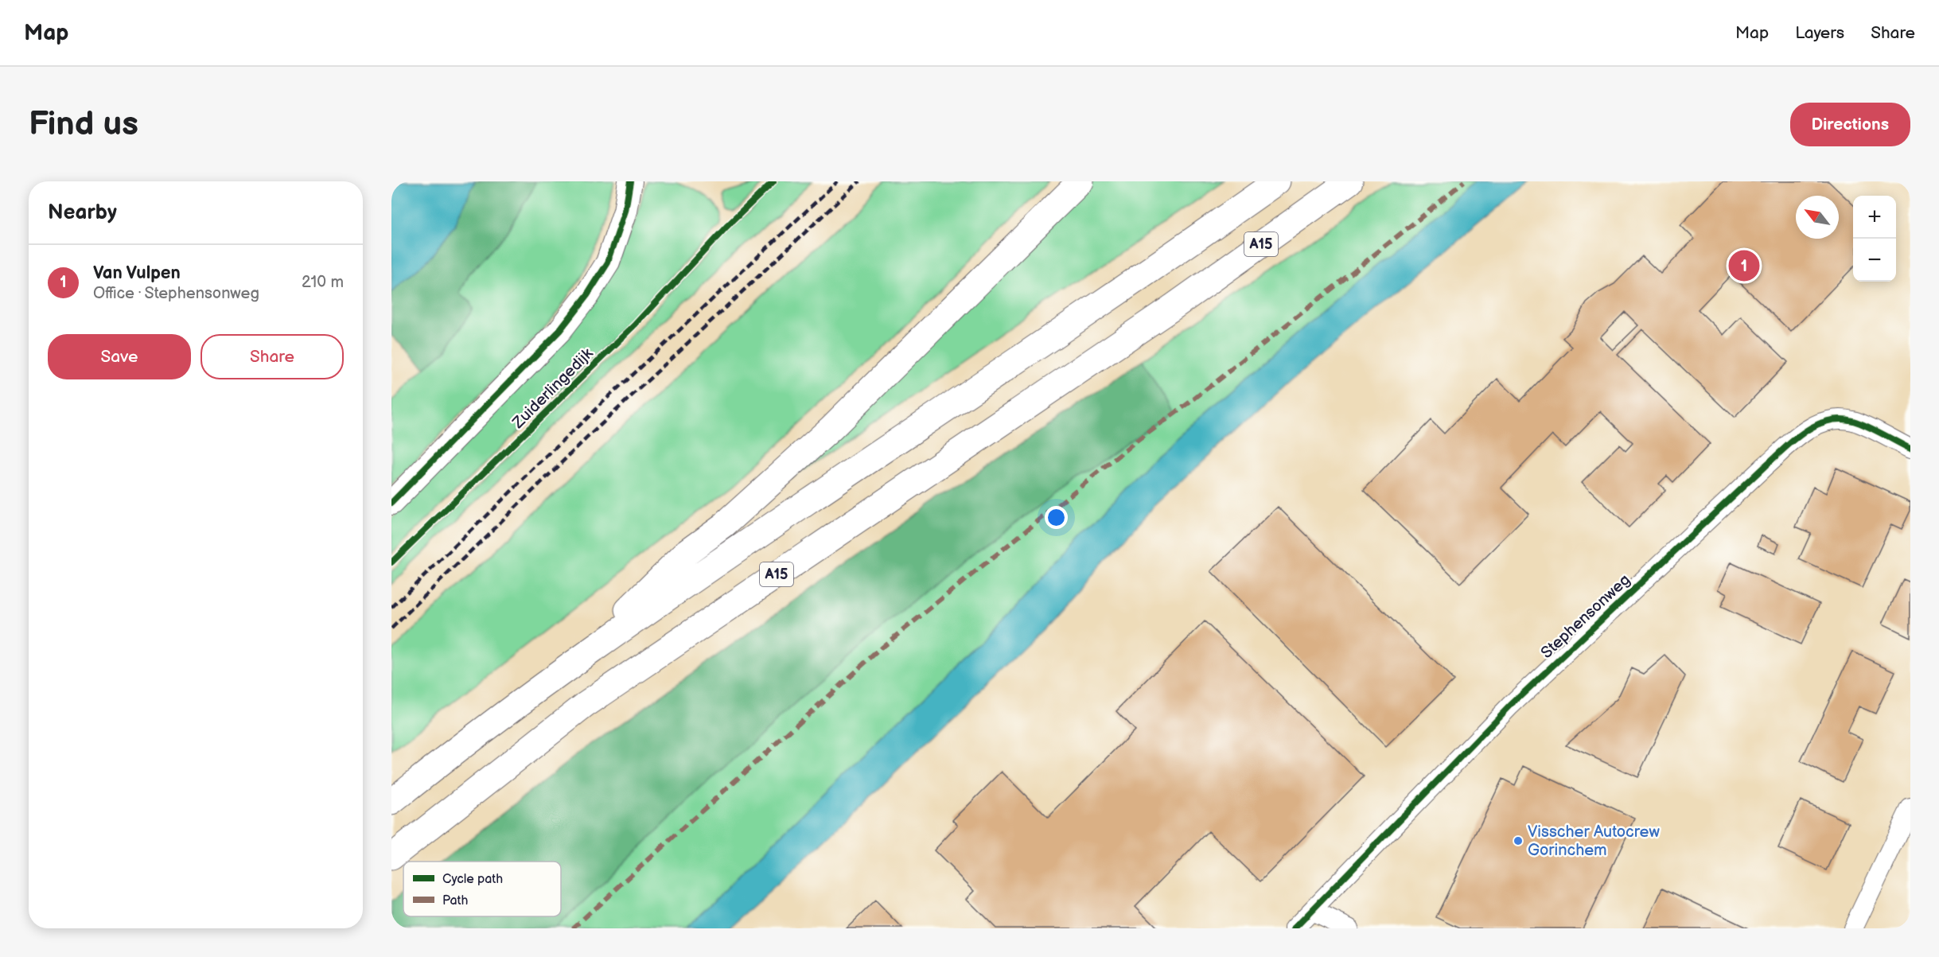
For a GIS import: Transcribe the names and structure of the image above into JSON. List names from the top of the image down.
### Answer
{
  "streets": {
    "highway": ["A15"],
    "street": ["Stephensonweg"],
    "cycle path": ["Zuiderlingedijk"]
  },
  "places": ["Visscher Autocrew Gorinchem"],
  "legend": ["Cycle path", "Path"],
  "north": "top left",
  "page": {
    "header": "Map",
    "nav": ["Map", "Layers", "Share"],
    "buttons": [
      "Directions",
      ["Save", "Share"]
    ],
    "title": "Find us",
    "heading": "Nearby",
    "map_buttons": ["+", "−"],
    "list": [
      {
        "mark": "1",
        "name": "Van Vulpen",
        "note": "Office · Stephensonweg",
        "value": "210 m"
      }
    ],
    "pins": "1"
  }
}
